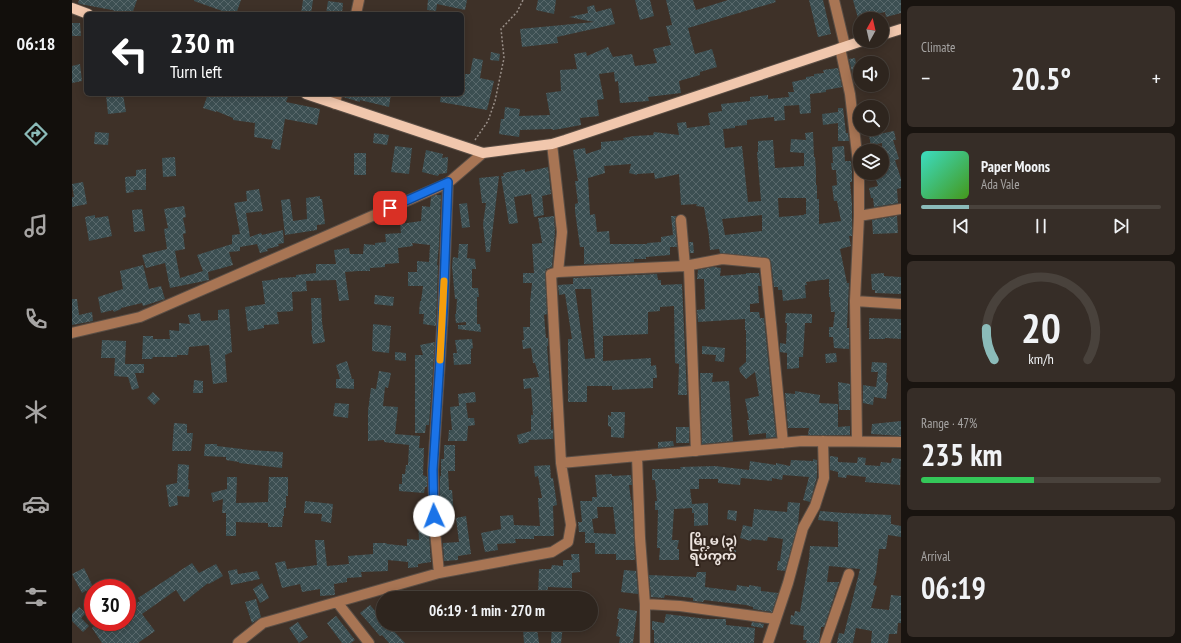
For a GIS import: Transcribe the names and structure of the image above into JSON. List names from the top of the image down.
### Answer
{
  "districts": ["မြို့မ (၃) ရပ်ကွက်"],
  "north": "top",
  "page": {
    "tabs": "06:18",
    "tile": [
      "Climate",
      ["Range · 47%", "235 km"],
      ["Arrival", "06:19"]
    ],
    "turn": ["230 m", "Turn left"],
    "heat": ["−", "20.5°", "+"],
    "song": ["Paper Moons", "Ada Vale"],
    "limit": "30",
    "trip": "06:19 · 1 min · 270 m",
    "gauge": ["20", "km/h"]
  }
}
